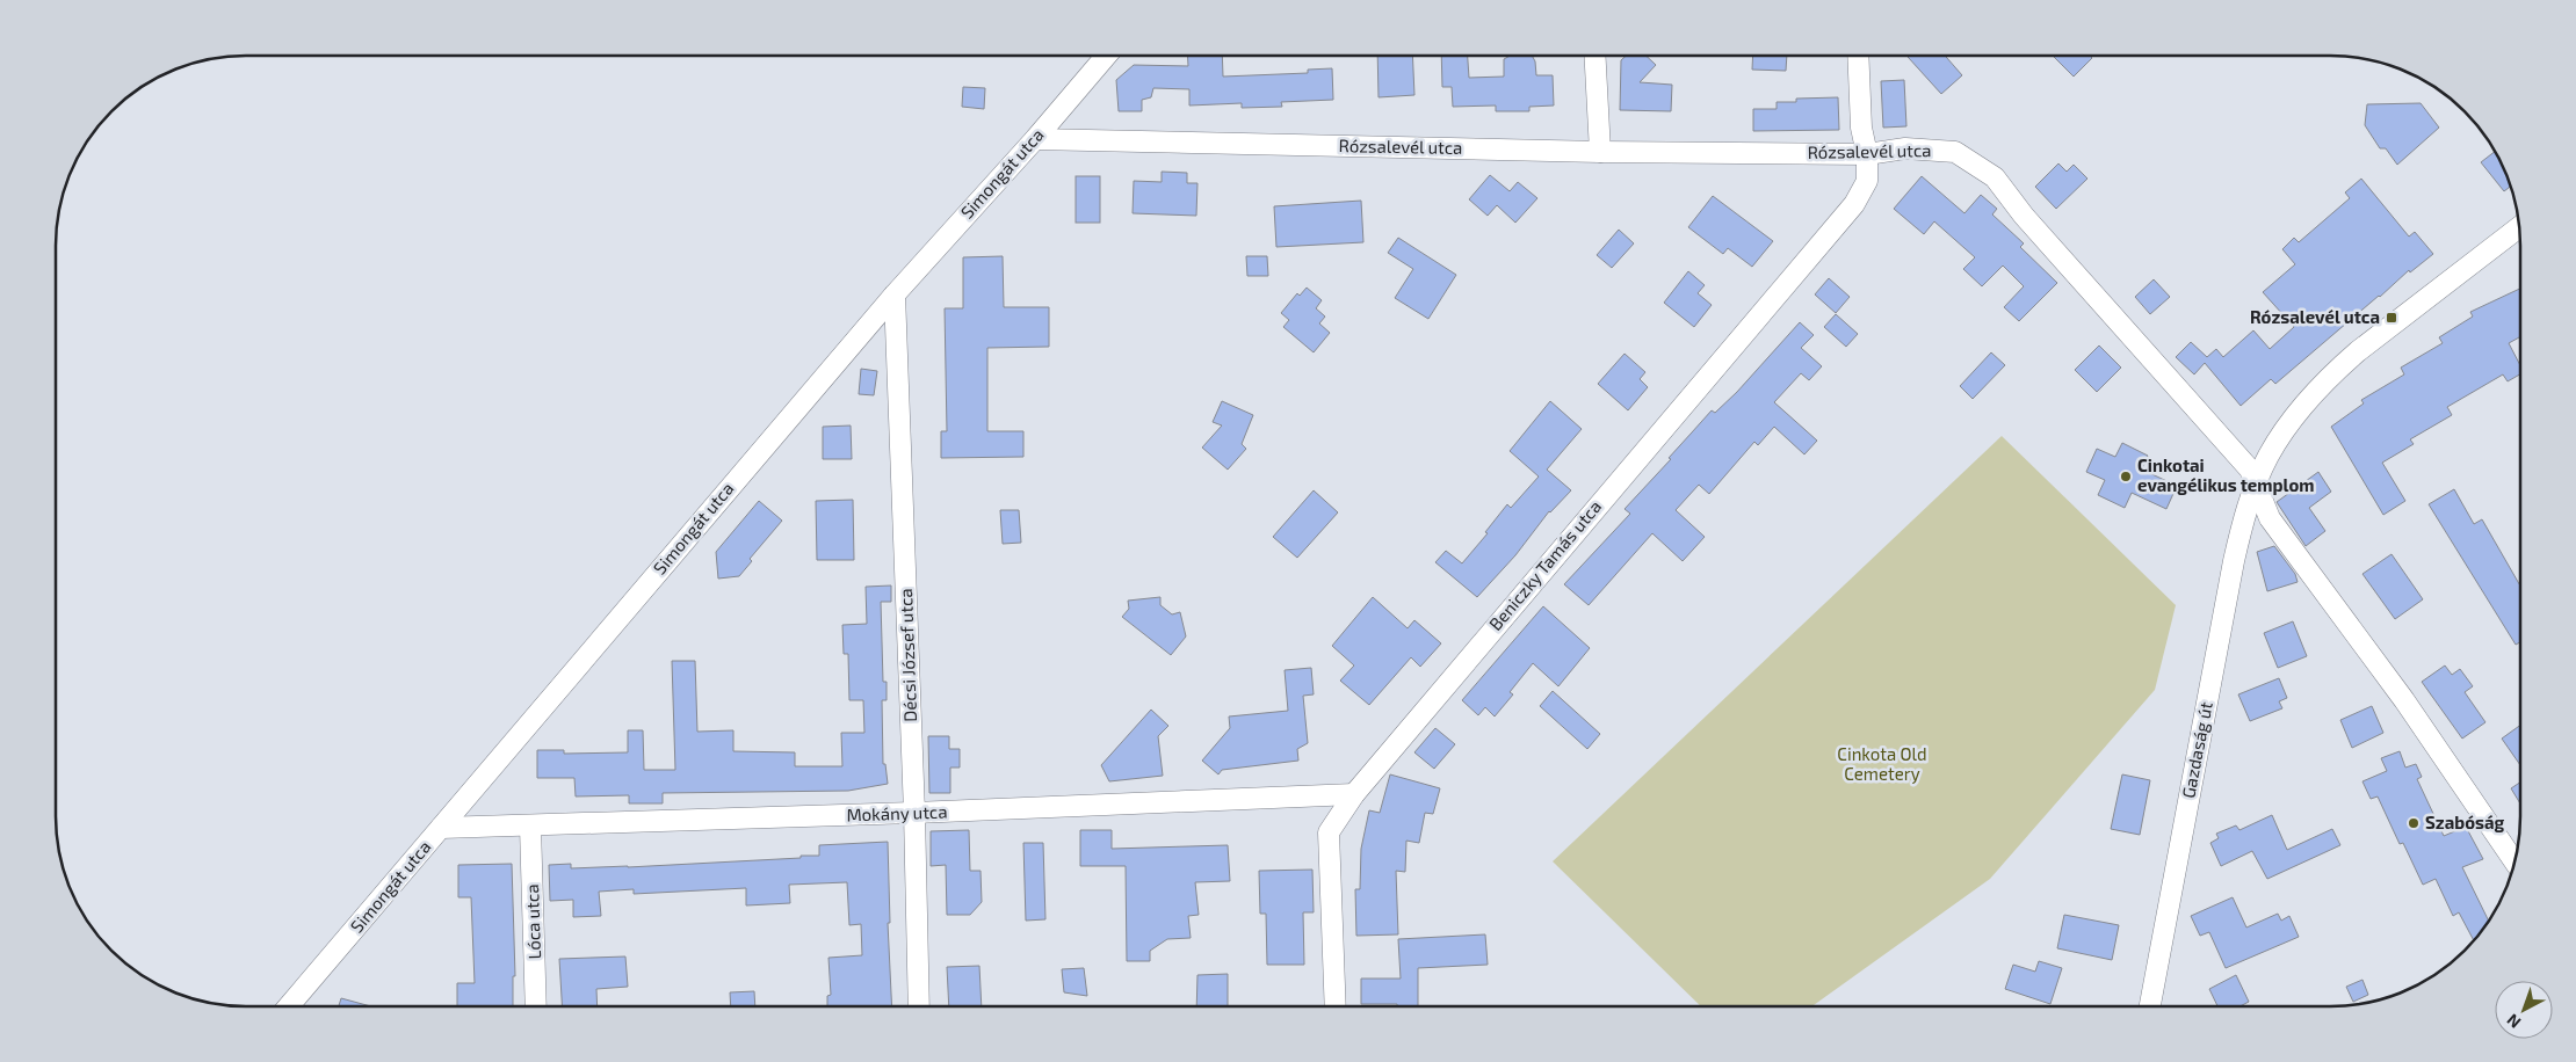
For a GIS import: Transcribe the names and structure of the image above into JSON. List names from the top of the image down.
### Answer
{
  "streets": {
    "street": [
      "Rózsalevél utca",
      "Simongát utca",
      "Beniczky Tamás utca",
      "Décsi József utca",
      "Gazdaság út",
      "Mokány utca",
      "Lóca utca"
    ]
  },
  "crossings": [
    ["Rózsalevél utca", "Simongát utca"],
    ["Rózsalevél utca", "Beniczky Tamás utca"],
    ["Rózsalevél utca", "Gazdaság út"],
    ["Simongát utca", "Décsi József utca"],
    ["Simongát utca", "Mokány utca"],
    ["Beniczky Tamás utca", "Mokány utca"],
    ["Décsi József utca", "Mokány utca"],
    ["Mokány utca", "Lóca utca"]
  ],
  "parks": ["Cinkota Old Cemetery"],
  "places": {
    "transit": ["Rózsalevél utca"],
    "other": ["Cinkotai evangélikus templom", "Szabóság"]
  },
  "north": "bottom left"
}
